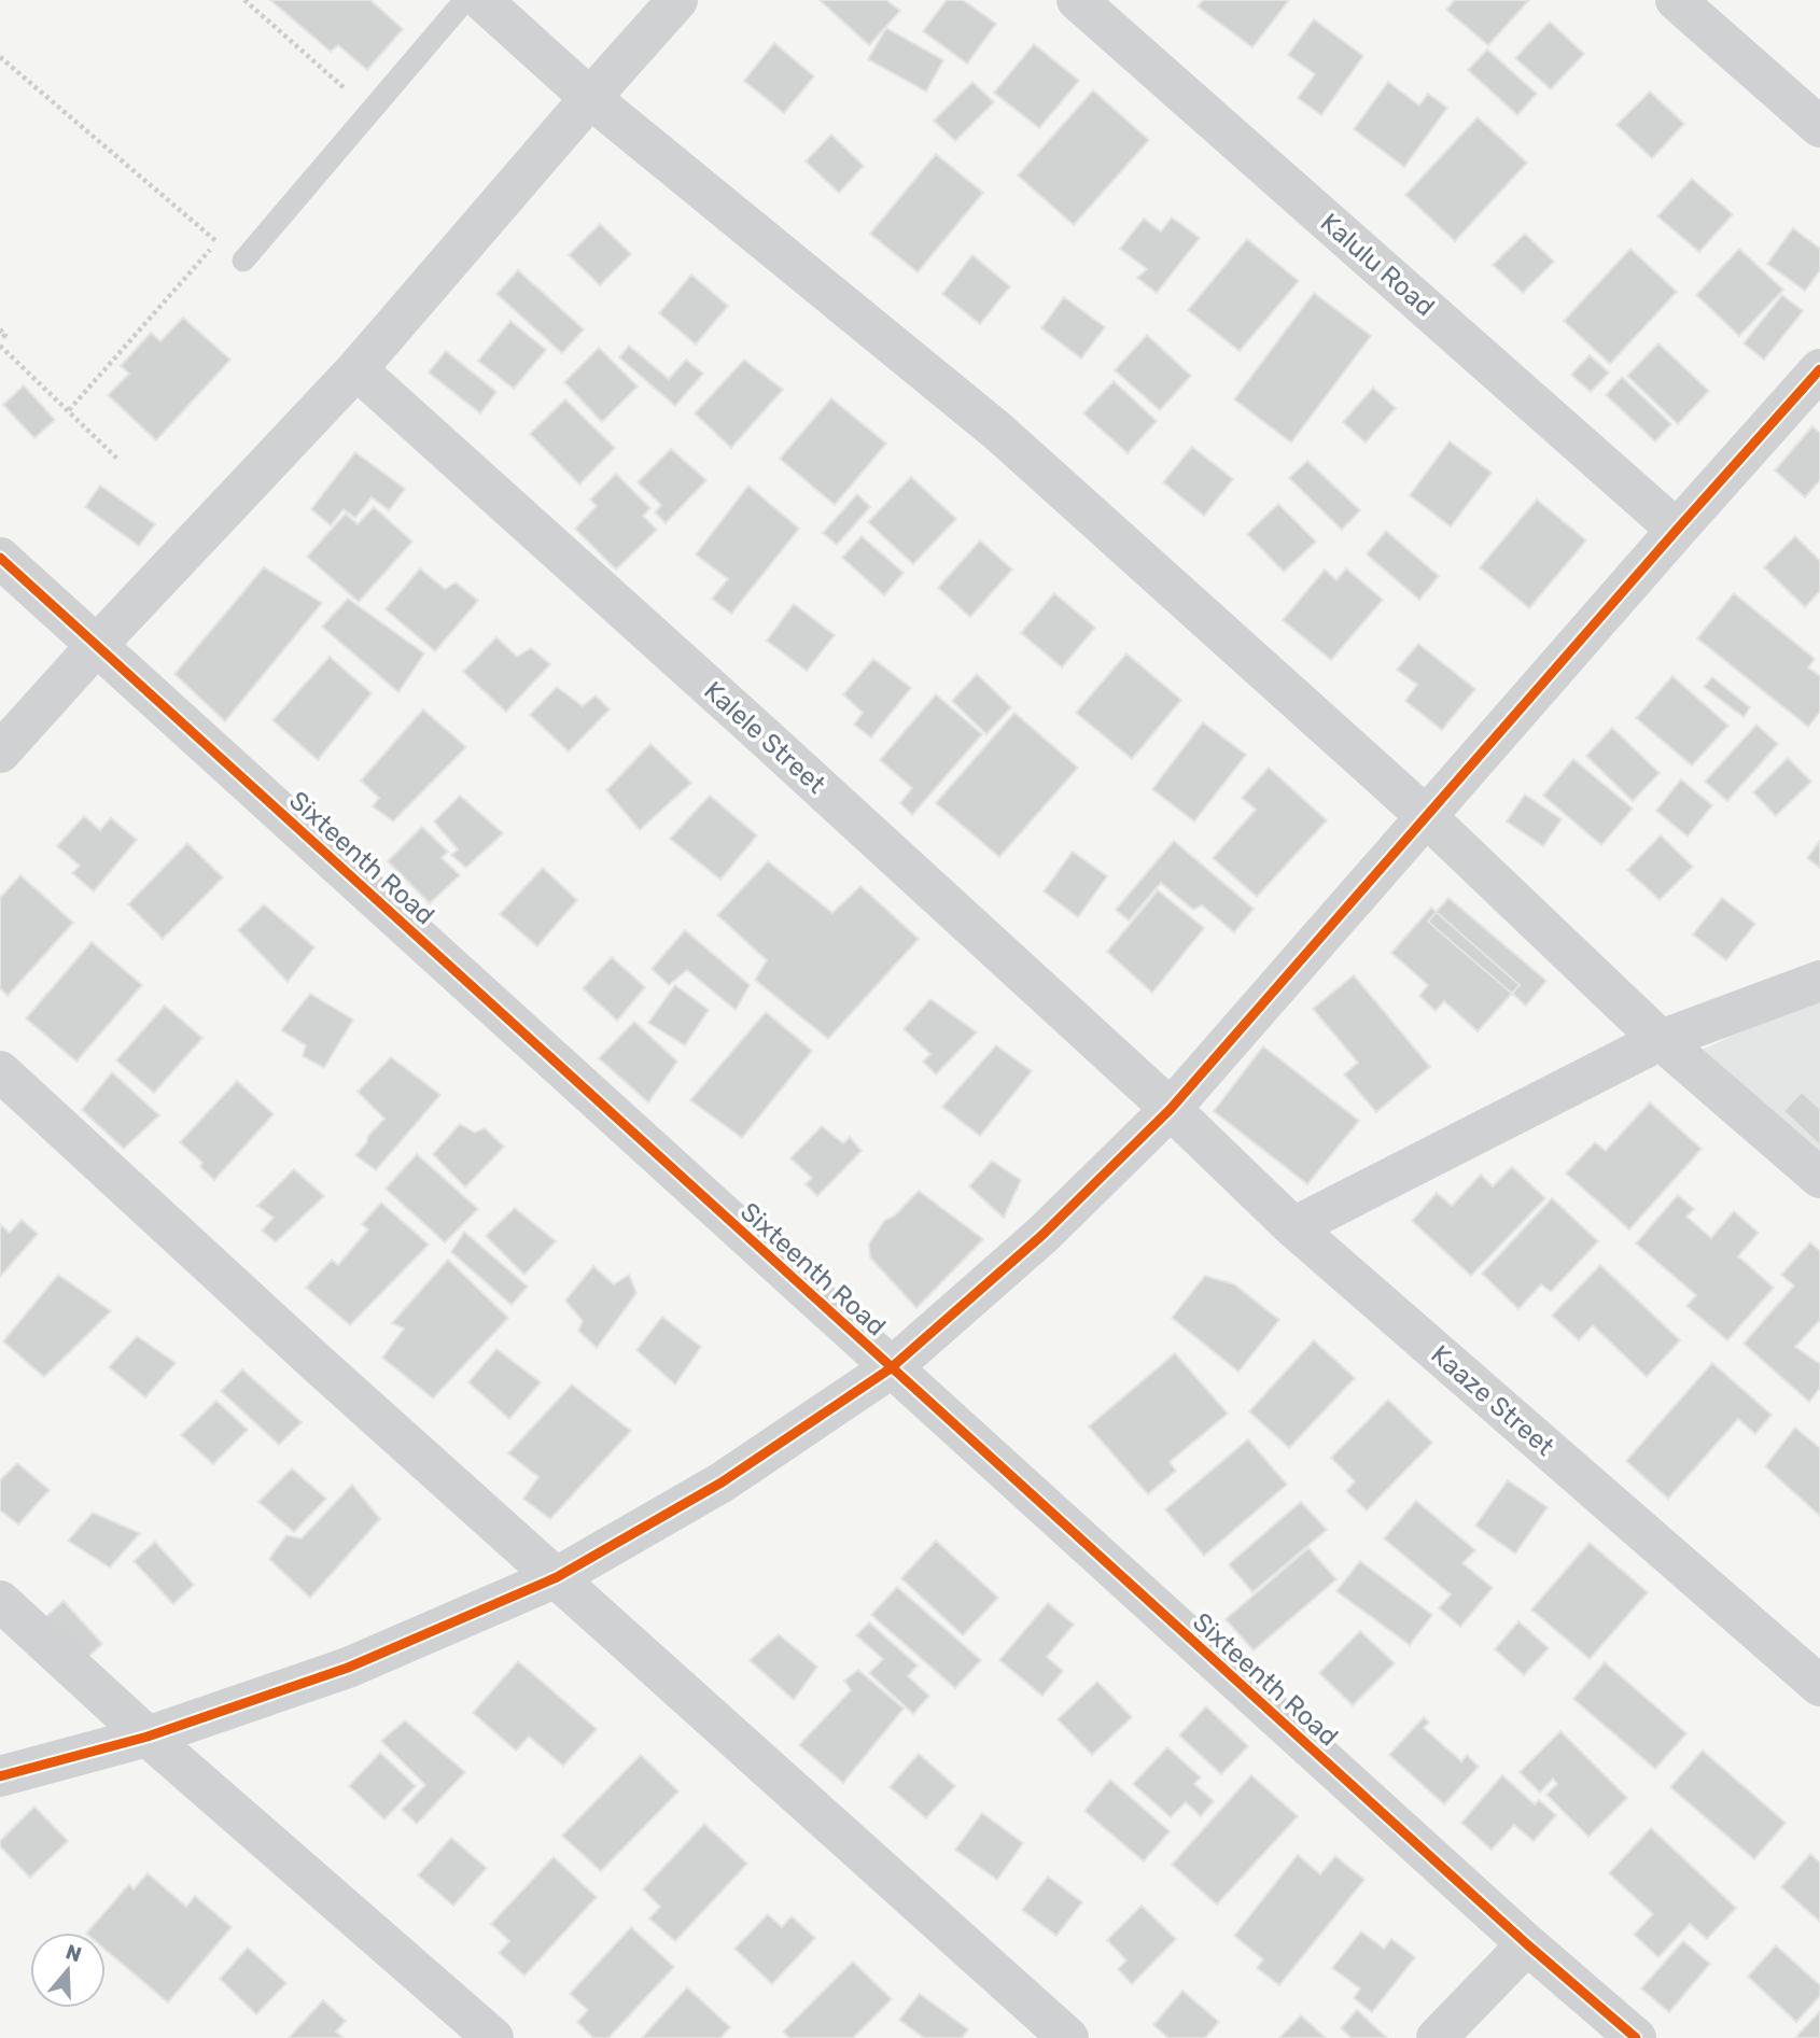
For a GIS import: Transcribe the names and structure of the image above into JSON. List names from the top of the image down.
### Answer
{
  "streets": {
    "street": [
      "Kalulu Road",
      "Kalele Street",
      "Sixteenth Road",
      "Kaaze Street"
    ]
  },
  "crossings": [
    ["Kalele Street", "Kaaze Street"]
  ],
  "north": "top"
}
